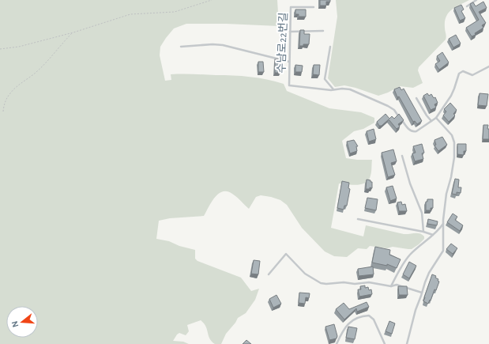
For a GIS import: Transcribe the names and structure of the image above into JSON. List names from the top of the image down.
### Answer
{
  "streets": {
    "lane": ["수남로22번길"]
  },
  "north": "left"
}
